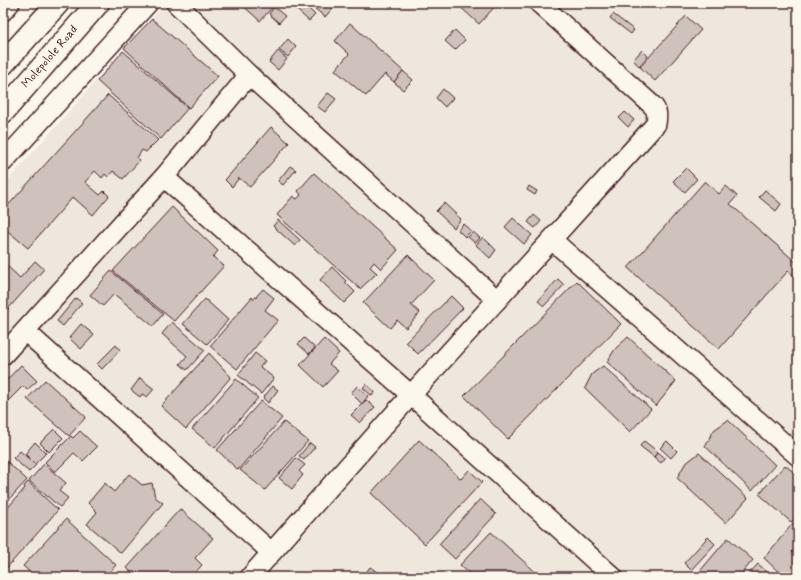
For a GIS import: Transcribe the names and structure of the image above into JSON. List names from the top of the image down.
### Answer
{
  "streets": {
    "main road": ["Molepolole Road"]
  }
}
